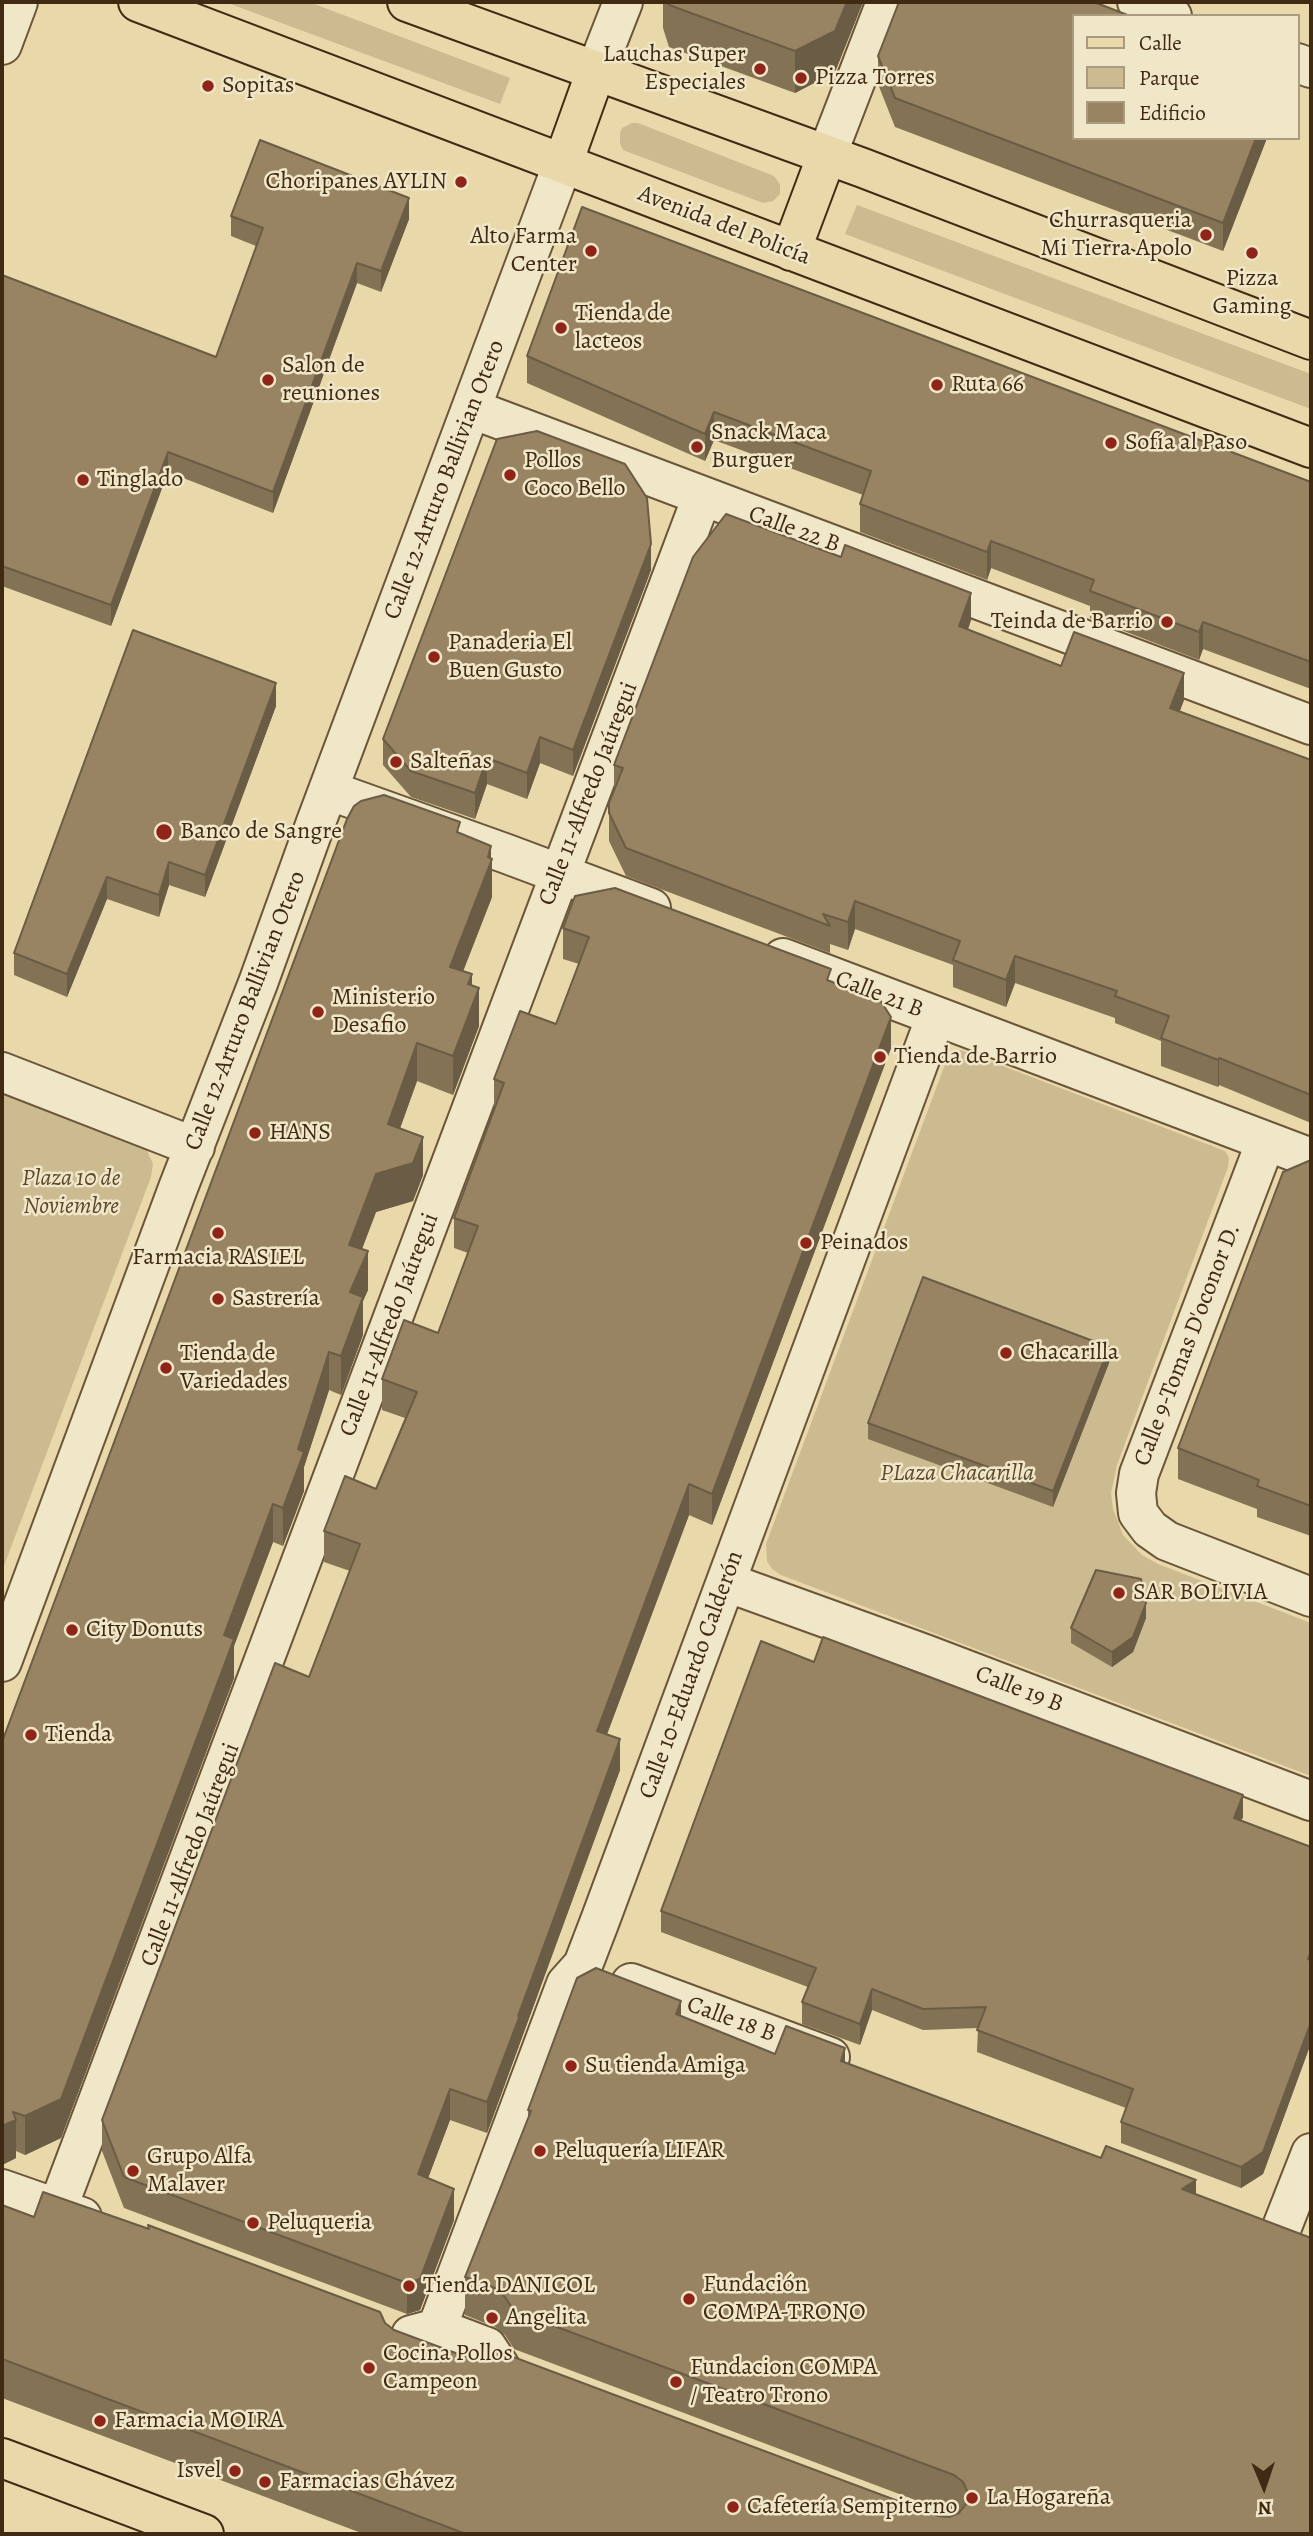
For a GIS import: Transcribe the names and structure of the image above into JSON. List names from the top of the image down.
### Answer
{
  "streets": {
    "main road": ["Avenida del Policía"],
    "street": [
      "Calle 12-Arturo Ballivian Otero",
      "Calle 22 B",
      "Calle 11-Alfredo Jaúregui",
      "Calle 21 B",
      "Calle 9-Tomas D'oconor D.",
      "Calle 10-Eduardo Calderón",
      "Calle 19 B",
      "Calle 18 B"
    ]
  },
  "crossings": [
    ["Avenida del Policía", "Calle 12-Arturo Ballivian Otero"],
    ["Calle 12-Arturo Ballivian Otero", "Calle 22 B"],
    ["Calle 22 B", "Calle 11-Alfredo Jaúregui"],
    ["Calle 21 B", "Calle 9-Tomas D'oconor D."],
    ["Calle 21 B", "Calle 10-Eduardo Calderón"],
    ["Calle 10-Eduardo Calderón", "Calle 19 B"],
    ["Calle 10-Eduardo Calderón", "Calle 18 B"]
  ],
  "parks": ["Plaza 10 de Noviembre", "PLaza Chacarilla"],
  "places": [
    "Lauchas Super Especiales",
    "Pizza Torres",
    "Sopitas",
    "Choripanes AYLIN",
    "Churrasqueria Mi Tierra Apolo",
    "Alto Farma Center",
    "Pizza Gaming",
    "Tienda de lacteos",
    "Salon de reuniones",
    "Ruta 66",
    "Sofía al Paso",
    "Snack Maca Burguer",
    "Pollos Coco Bello",
    "Tinglado",
    "Teinda de Barrio",
    "Panaderia El Buen Gusto",
    "Salteñas",
    "Banco de Sangre",
    "Ministerio Desafio",
    "Tienda de Barrio",
    "HANS",
    "Farmacia RASIEL",
    "Peinados",
    "Sastrería",
    "Chacarilla",
    "Tienda de Variedades",
    "SAR BOLIVIA",
    "City Donuts",
    "Tienda",
    "Su tienda Amiga",
    "Peluquería LIFAR",
    "Grupo Alfa Malaver",
    "Peluqueria",
    "Tienda DANICOL",
    "Fundación COMPA-TRONO",
    "Angelita",
    "Cocina Pollos Campeon",
    "Fundacion COMPA / Teatro Trono",
    "Farmacia MOIRA",
    "Isvel",
    "Farmacias Chávez",
    "La Hogareña",
    "Cafetería Sempiterno"
  ],
  "legend": ["Calle", "Parque", "Edificio"],
  "north": "bottom"
}
